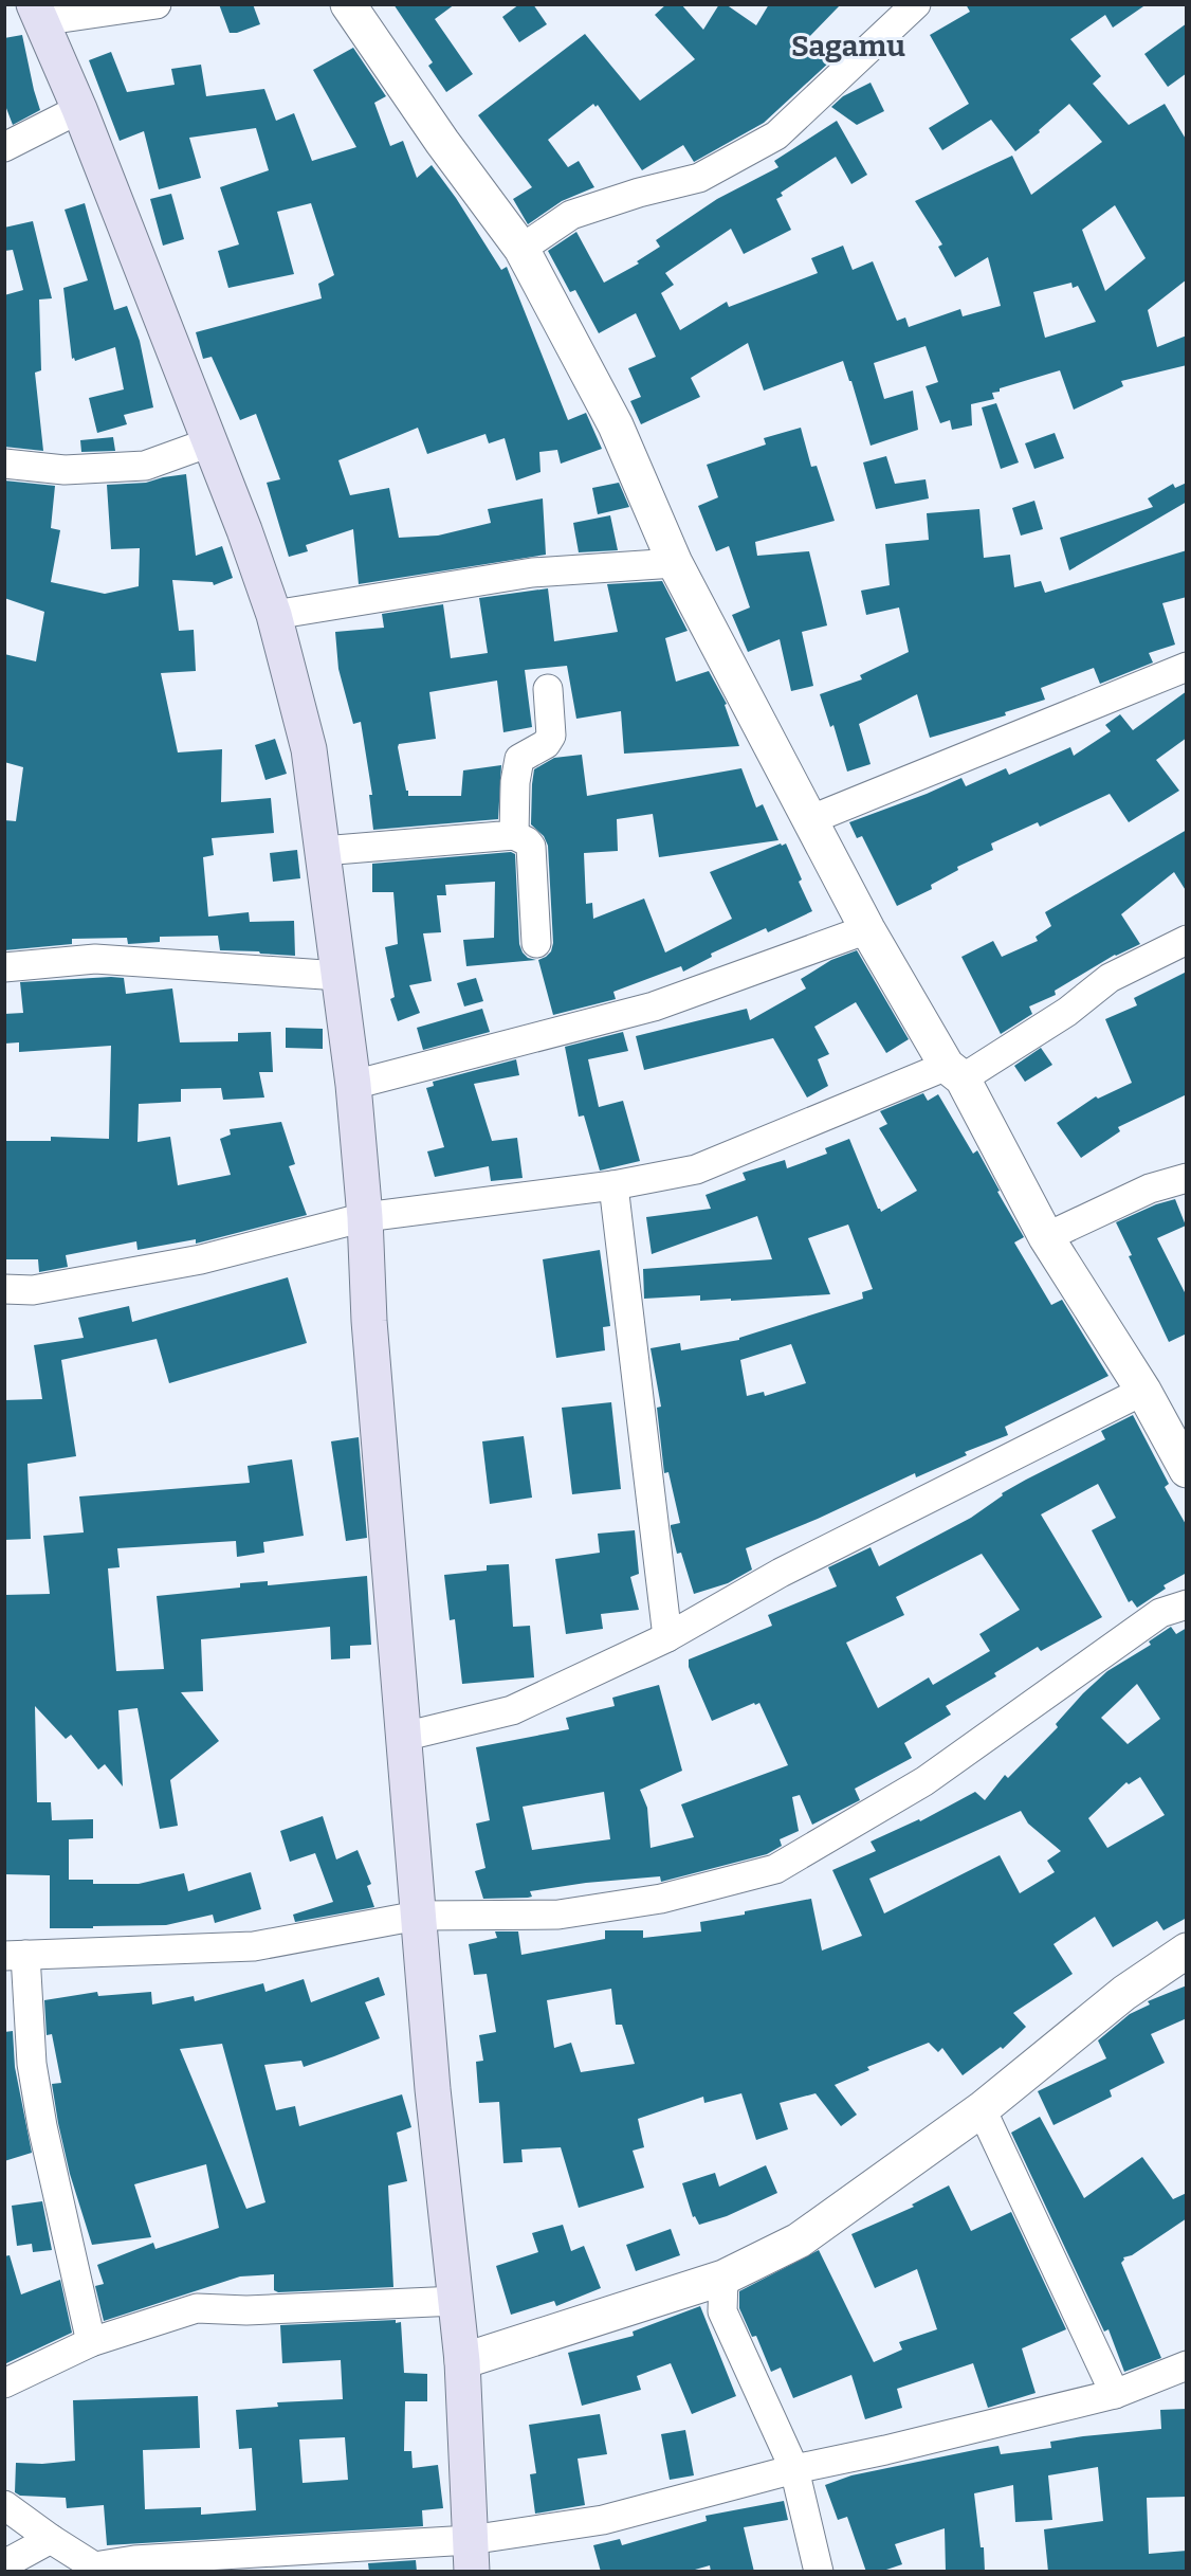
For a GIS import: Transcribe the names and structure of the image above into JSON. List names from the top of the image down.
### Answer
{
  "districts": ["Sagamu"]
}
